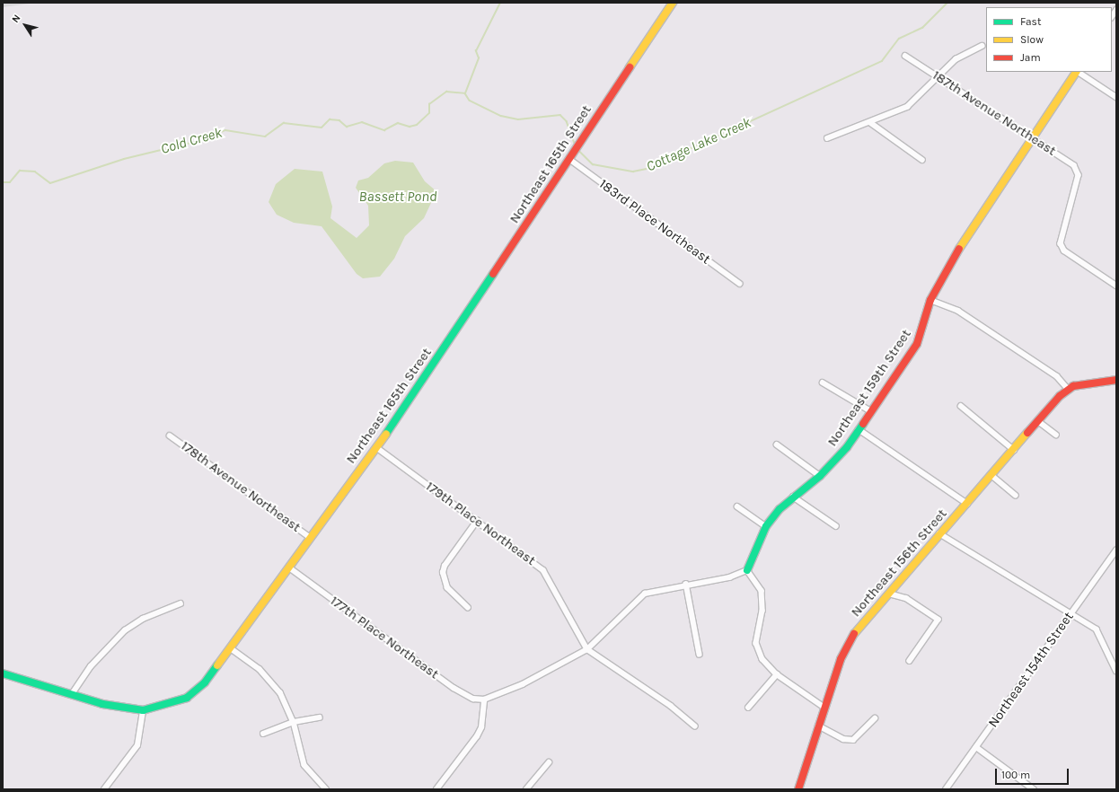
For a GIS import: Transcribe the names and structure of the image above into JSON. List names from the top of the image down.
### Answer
{
  "streets": {
    "street": [
      "187th Avenue Northeast",
      "Northeast 165th Street",
      "183rd Place Northeast",
      "Northeast 159th Street",
      "178th Avenue Northeast",
      "179th Place Northeast",
      "Northeast 156th Street",
      "177th Place Northeast",
      "Northeast 154th Street"
    ]
  },
  "crossings": [
    ["187th Avenue Northeast", "Northeast 159th Street"],
    ["Northeast 165th Street", "183rd Place Northeast"],
    ["Northeast 165th Street", "178th Avenue Northeast"],
    ["Northeast 165th Street", "179th Place Northeast"],
    ["Northeast 165th Street", "177th Place Northeast"]
  ],
  "water": ["Cold Creek", "Cottage Lake Creek", "Bassett Pond"],
  "legend": ["Fast", "Slow", "Jam"],
  "scale_bar": "100 m",
  "north": "top left"
}
